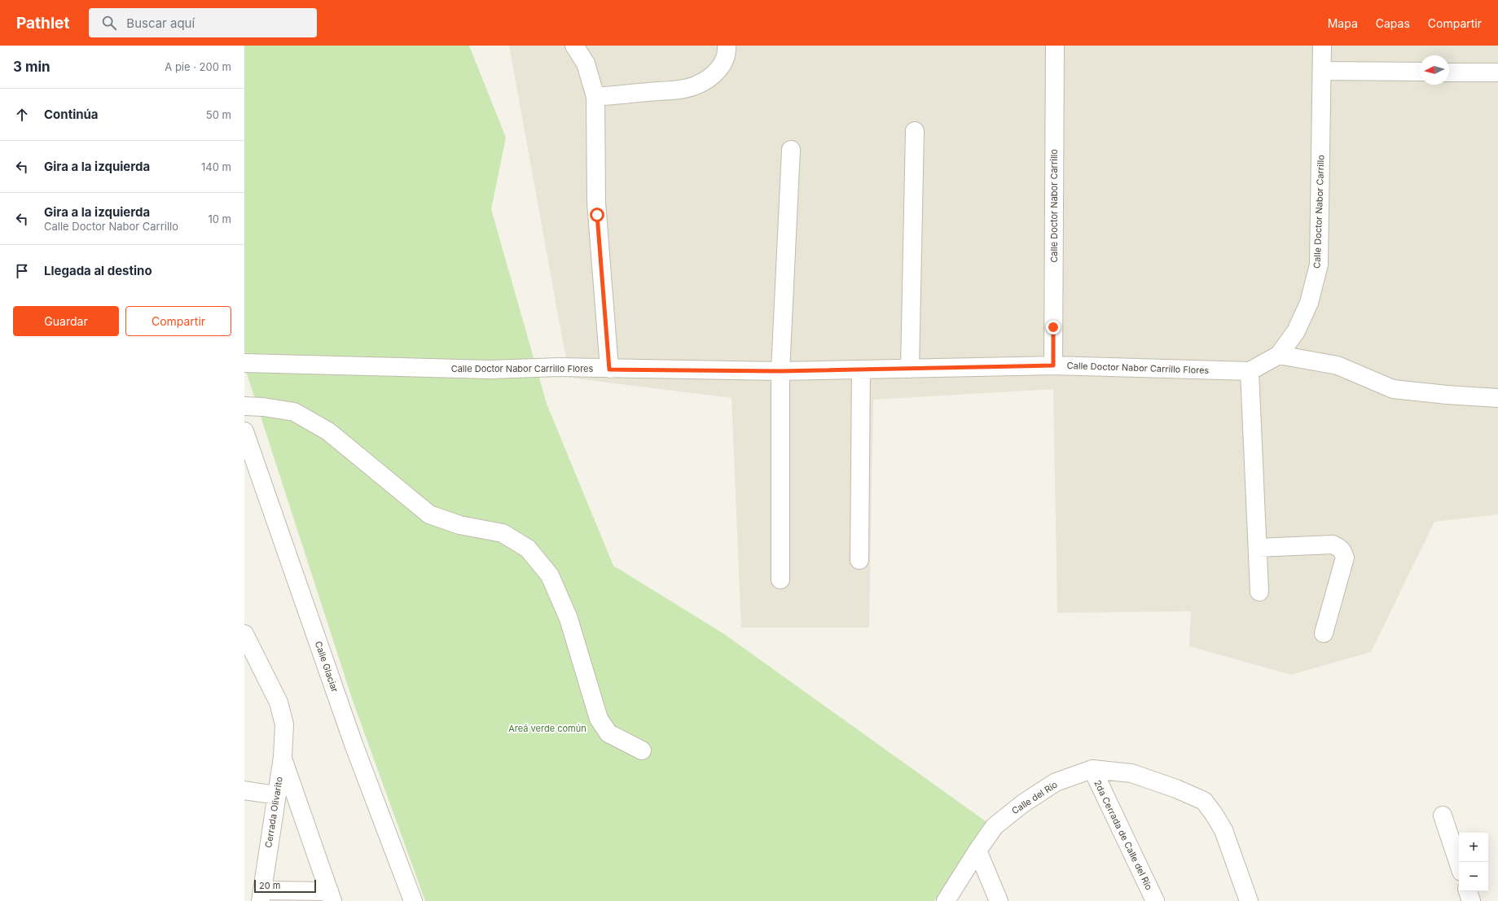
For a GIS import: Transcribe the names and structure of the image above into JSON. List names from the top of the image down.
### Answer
{
  "streets": {
    "street": [
      "Calle Doctor Nabor Carrillo",
      "Calle Doctor Nabor Carrillo Flores",
      "Calle Glaciar",
      "Calle del Río",
      "Cerrada Olivarito",
      "2da Cerrada de Calle del Río"
    ]
  },
  "crossings": [
    ["Calle Doctor Nabor Carrillo", "Calle Doctor Nabor Carrillo Flores"],
    ["Calle del Río", "2da Cerrada de Calle del Río"]
  ],
  "parks": ["Areá verde común"],
  "scale_bar": "20 m",
  "north": "left",
  "page": {
    "header": "Pathlet",
    "search": "Buscar aquí",
    "nav": ["Mapa", "Capas", "Compartir"],
    "heading": ["3 min", "A pie · 200 m"],
    "list": [
      ["Continúa", "50 m"],
      ["Gira a la izquierda", "140 m"],
      ["Gira a la izquierda", "Calle Doctor Nabor Carrillo", "10 m"],
      "Llegada al destino"
    ],
    "buttons": ["Guardar", "Compartir"],
    "map_buttons": ["+", "−"],
    "scale": "20 m"
  }
}
